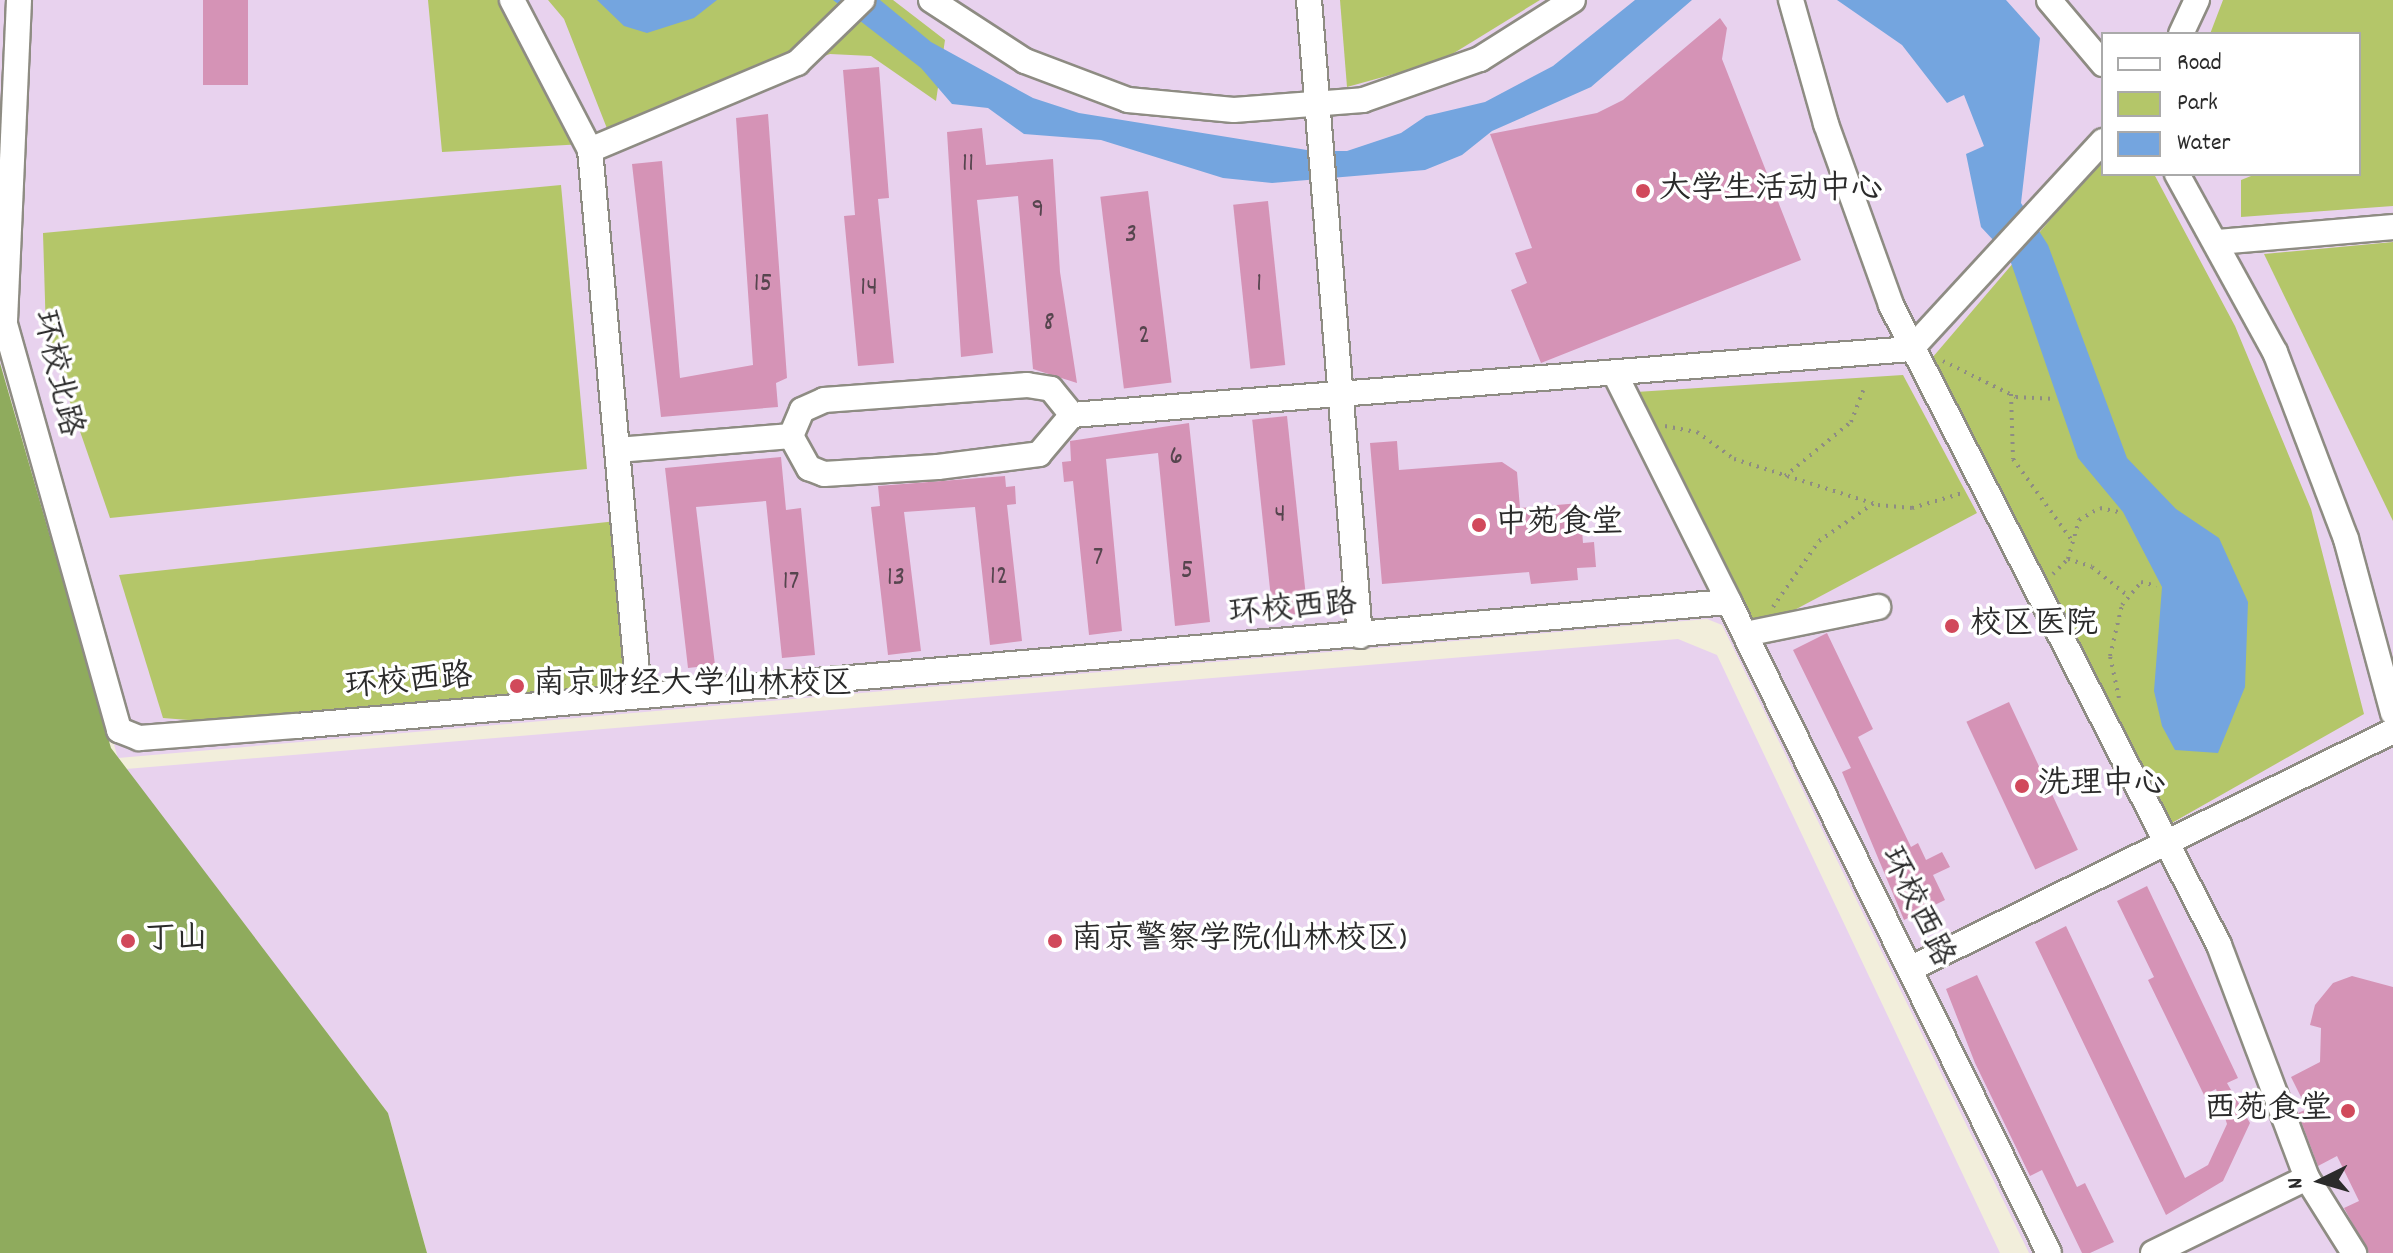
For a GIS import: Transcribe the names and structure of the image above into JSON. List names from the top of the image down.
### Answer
{
  "streets": {
    "street": ["环校北路", "环校西路"]
  },
  "crossings": [
    ["环校北路", "环校西路"]
  ],
  "places": [
    "大学生活动中心",
    "中苑食堂",
    "校区医院",
    "南京财经大学仙林校区",
    "洗理中心",
    "丁山",
    "南京警察学院(仙林校区)",
    "西苑食堂"
  ],
  "house_numbers": [
    "11",
    "9",
    "3",
    "15",
    "1",
    "14",
    "8",
    "2",
    "6",
    "4",
    "7",
    "5",
    "12",
    "13",
    "17"
  ],
  "legend": ["Road", "Park", "Water"],
  "north": "left"
}
